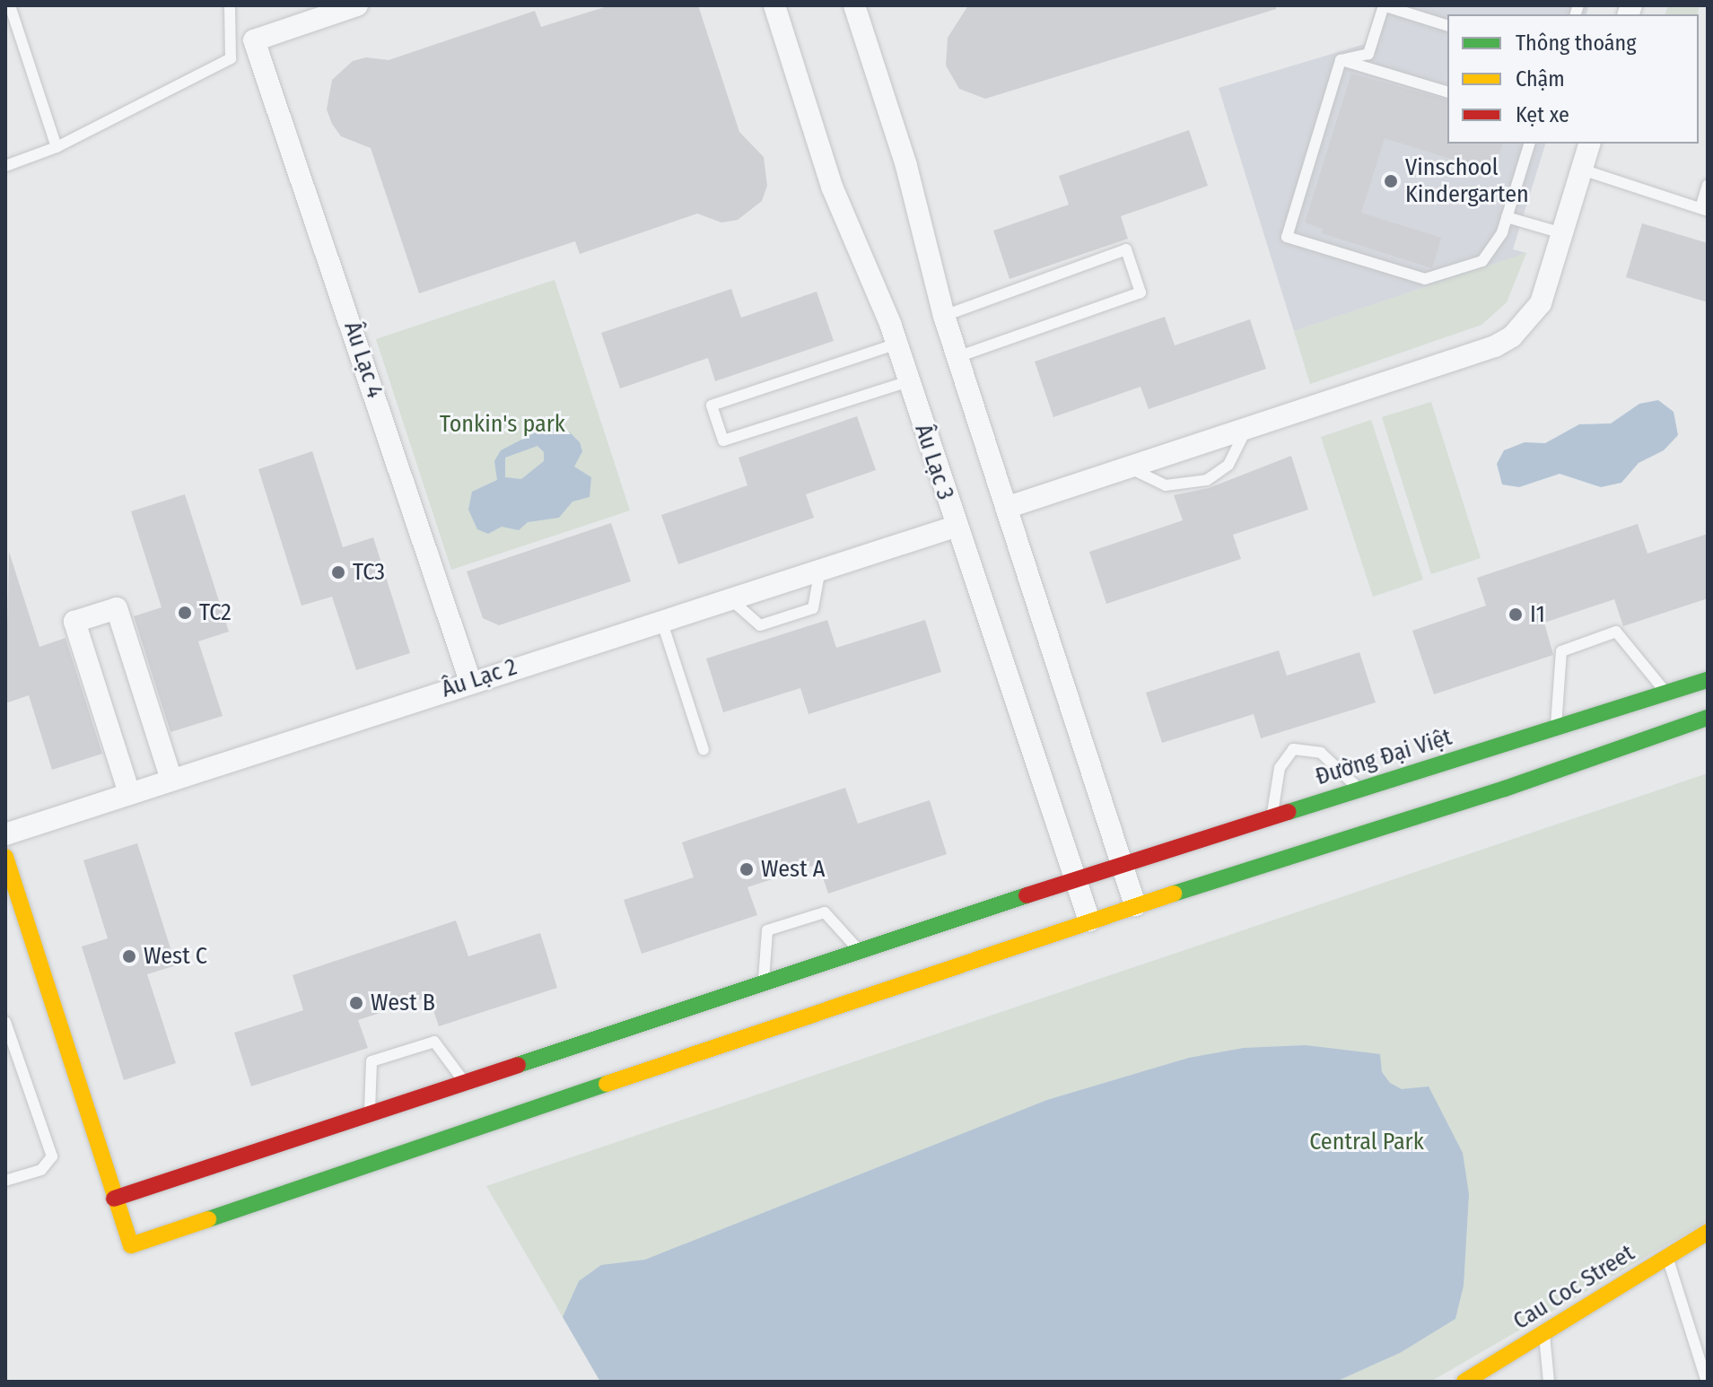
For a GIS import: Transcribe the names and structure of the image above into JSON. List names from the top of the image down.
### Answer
{
  "streets": {
    "street": [
      "Âu Lạc 4",
      "Âu Lạc 3",
      "Âu Lạc 2",
      "Đường Đại Việt",
      "Cau Coc Street"
    ]
  },
  "crossings": [
    ["Âu Lạc 4", "Âu Lạc 2"],
    ["Âu Lạc 3", "Âu Lạc 2"],
    ["Âu Lạc 3", "Đường Đại Việt"]
  ],
  "parks": ["Tonkin's park", "Central Park"],
  "places": [
    "Vinschool Kindergarten",
    "TC3",
    "TC2",
    "I1",
    "West A",
    "West C",
    "West B"
  ],
  "legend": ["Thông thoáng", "Chậm", "Kẹt xe"]
}
